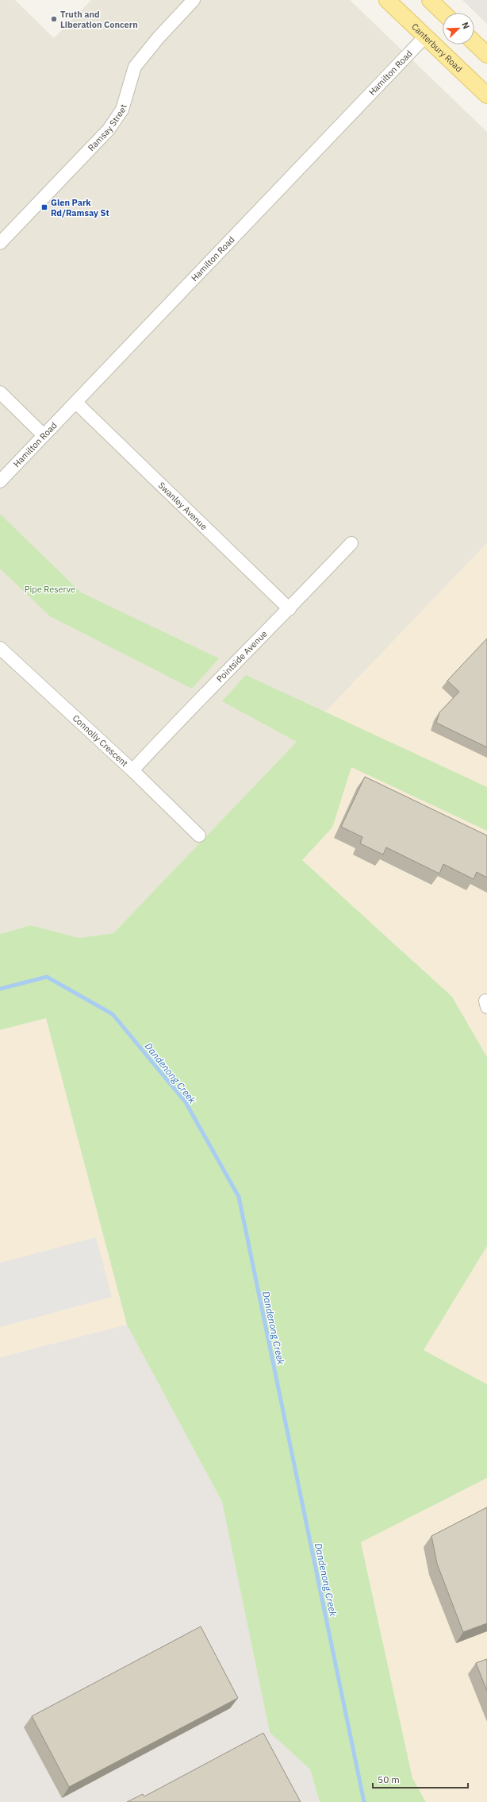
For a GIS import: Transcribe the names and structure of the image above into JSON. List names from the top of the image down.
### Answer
{
  "streets": {
    "main road": ["Canterbury Road"],
    "street": [
      "Hamilton Road",
      "Ramsay Street",
      "Swanley Avenue",
      "Pointside Avenue",
      "Connolly Crescent"
    ]
  },
  "crossings": [
    ["Canterbury Road", "Hamilton Road"],
    ["Hamilton Road", "Swanley Avenue"],
    ["Swanley Avenue", "Pointside Avenue"],
    ["Pointside Avenue", "Connolly Crescent"]
  ],
  "water": ["Dandenong Creek"],
  "parks": ["Pipe Reserve"],
  "places": {
    "other": ["Truth and Liberation Concern"],
    "transit": ["Glen Park Rd/Ramsay St"]
  },
  "scale_bar": "50 m",
  "north": "top right"
}
